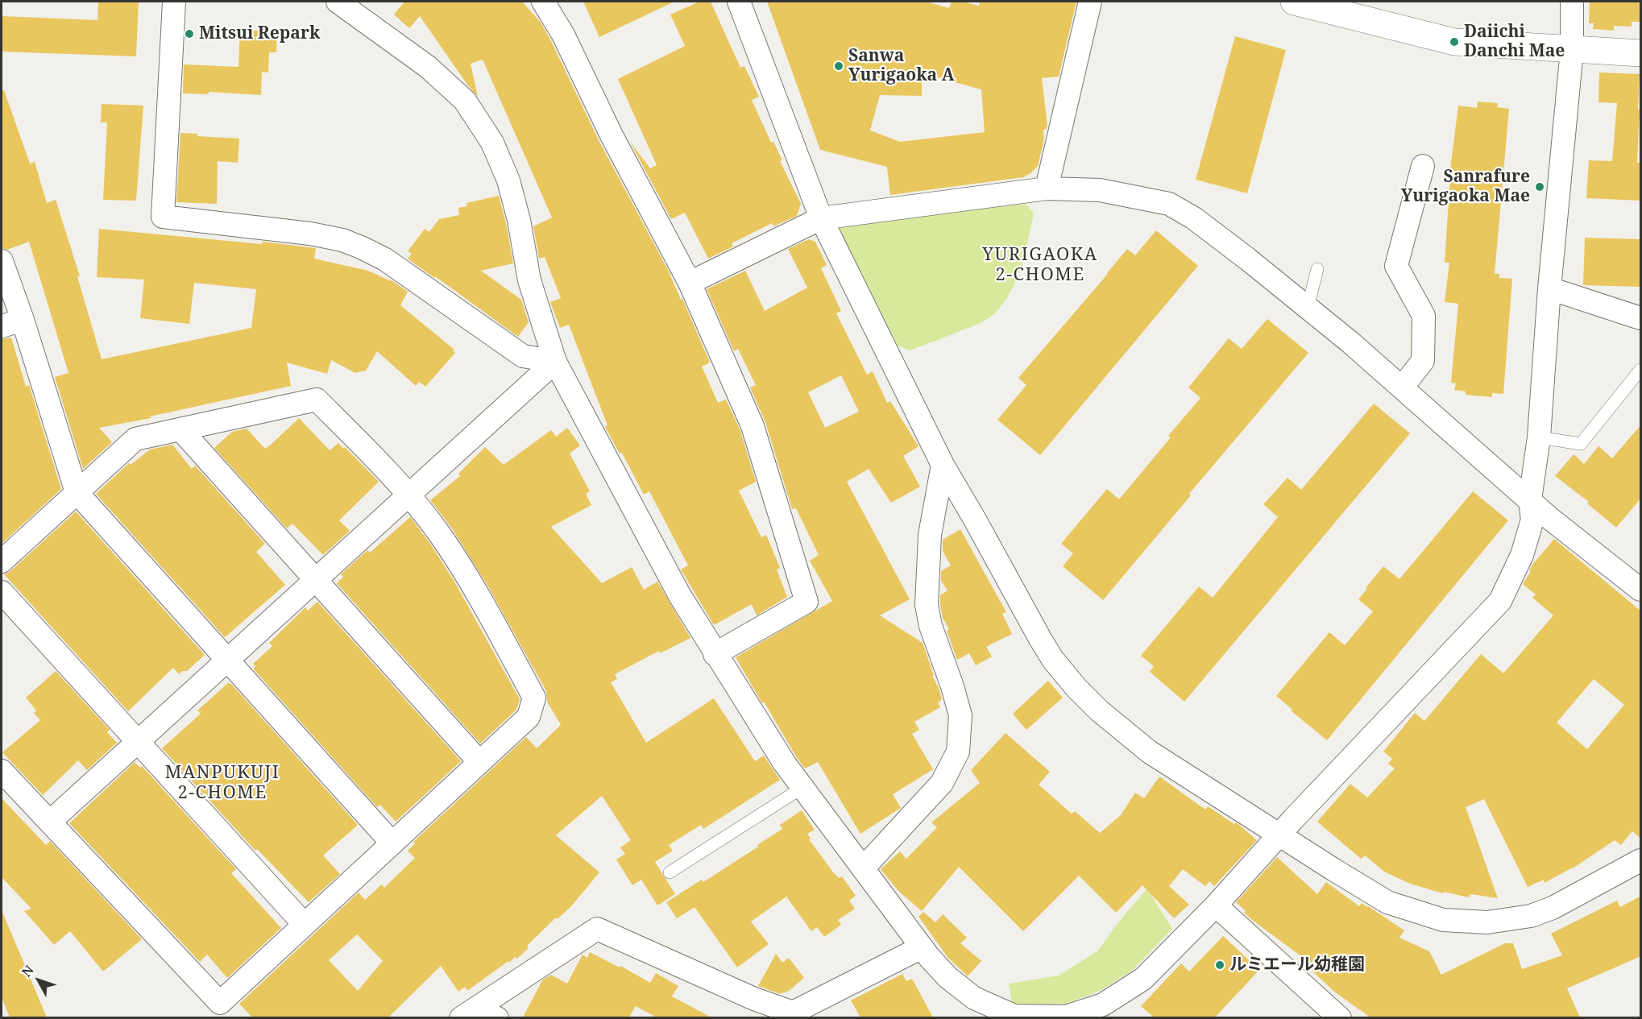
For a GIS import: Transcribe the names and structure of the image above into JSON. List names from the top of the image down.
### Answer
{
  "districts": ["YURIGAOKA 2-CHOME", "MANPUKUJI 2-CHOME"],
  "places": [
    "Mitsui Repark",
    "Daiichi Danchi Mae",
    "Sanwa Yurigaoka A",
    "Sanrafure Yurigaoka Mae",
    "ルミエール幼稚園"
  ],
  "north": "top left"
}
